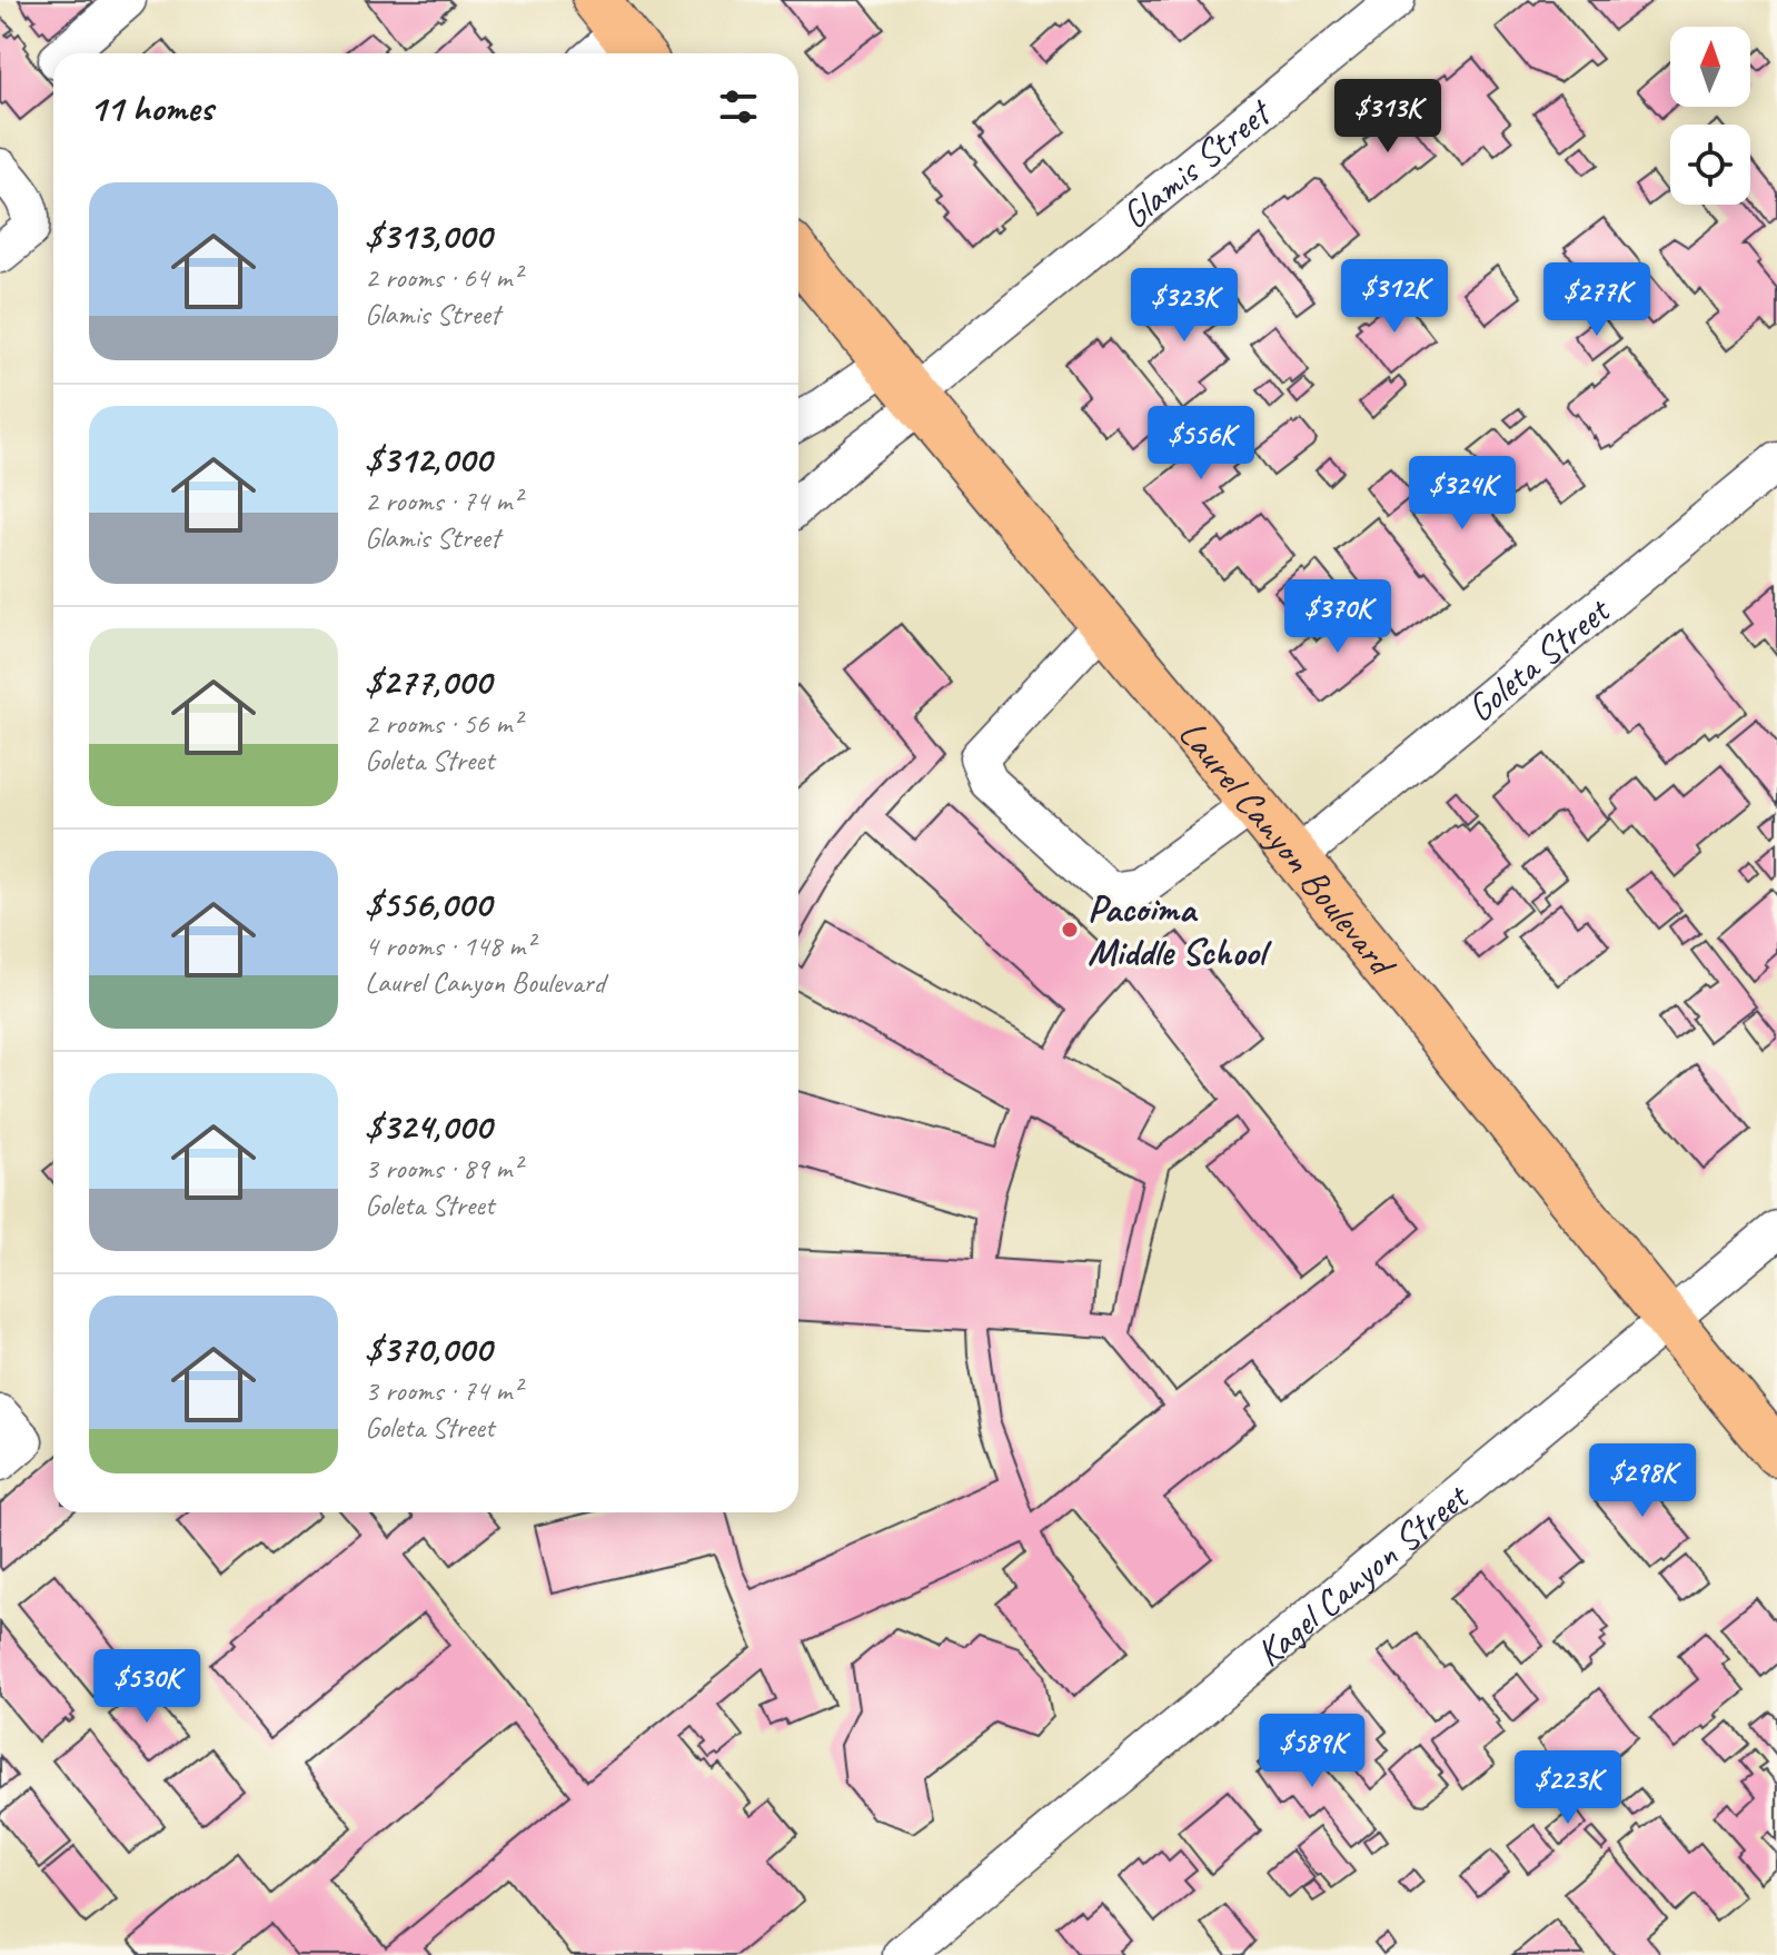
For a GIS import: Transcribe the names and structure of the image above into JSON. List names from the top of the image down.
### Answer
{
  "streets": {
    "main road": ["Laurel Canyon Boulevard"],
    "street": ["Glamis Street", "Goleta Street", "Kagel Canyon Street"]
  },
  "crossings": [
    ["Glamis Street", "Laurel Canyon Boulevard"],
    ["Goleta Street", "Laurel Canyon Boulevard"],
    ["Laurel Canyon Boulevard", "Kagel Canyon Street"]
  ],
  "places": ["Pacoima Middle School"],
  "north": "top",
  "page": {
    "heading": "11 homes",
    "price": [
      "$313K",
      "$312K",
      "$277K",
      "$323K",
      "$556K",
      "$324K",
      "$370K",
      "$298K",
      "$530K",
      "$589K",
      "$223K"
    ],
    "list": [
      {
        "name": "$313,000",
        "note": "2 rooms · 64 m² · Glamis Street"
      },
      {
        "name": "$312,000",
        "note": "2 rooms · 74 m² · Glamis Street"
      },
      {
        "name": "$277,000",
        "note": "2 rooms · 56 m² · Goleta Street"
      },
      {
        "name": "$556,000",
        "note": "4 rooms · 148 m² · Laurel Canyon Boulevard"
      },
      {
        "name": "$324,000",
        "note": "3 rooms · 89 m² · Goleta Street"
      },
      {
        "name": "$370,000",
        "note": "3 rooms · 74 m² · Goleta Street"
      }
    ]
  }
}
